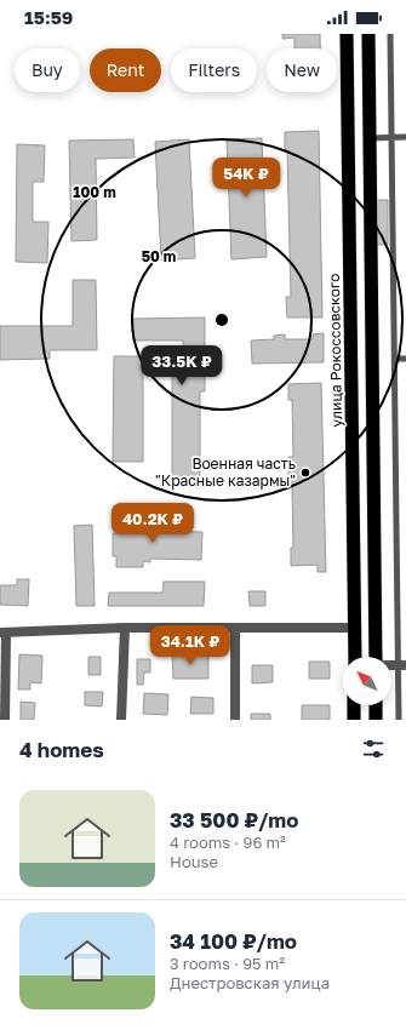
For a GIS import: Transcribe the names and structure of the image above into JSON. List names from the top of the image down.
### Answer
{
  "streets": {
    "highway": ["улица Рокоссовского"]
  },
  "places": ["Военная часть \"Красные казармы\""],
  "north": "top left",
  "page": {
    "status": "15:59",
    "chip": [
      "Buy",
      "Rent",
      "Filters",
      "New"
    ],
    "price": [
      "54K ₽",
      "33.5K ₽",
      "40.2K ₽",
      "34.1K ₽"
    ],
    "heading": "4 homes",
    "list": [
      {
        "name": "33 500 ₽/mo",
        "note": "4 rooms · 96 m² · House"
      },
      {
        "name": "34 100 ₽/mo",
        "note": "3 rooms · 95 m² · Днестровская улица"
      }
    ]
  },
  "rings": ["100 m", "50 m"]
}
